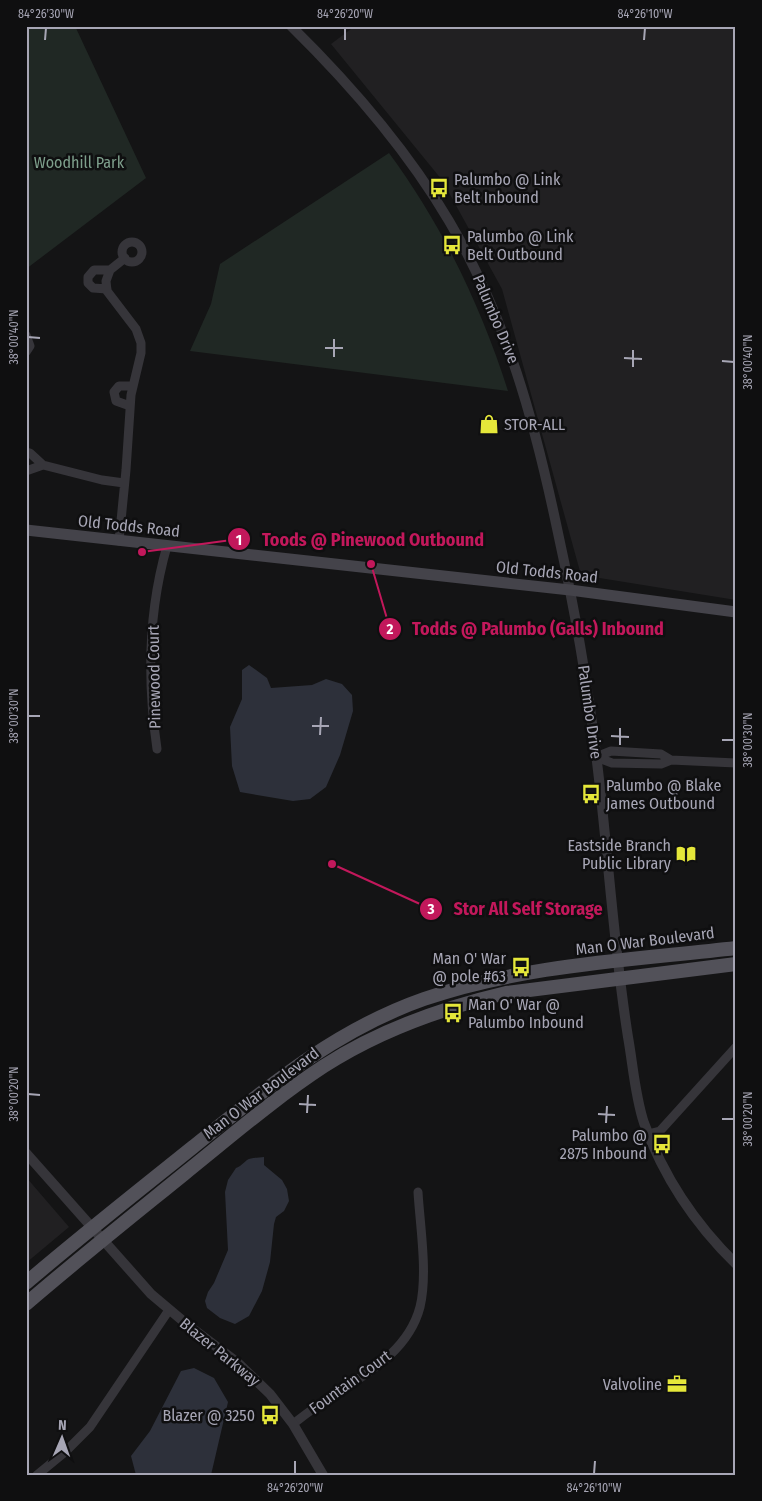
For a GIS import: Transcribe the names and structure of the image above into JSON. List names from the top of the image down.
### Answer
{
  "streets": {
    "main road": ["Old Todds Road", "Man O War Boulevard"],
    "street": [
      "Palumbo Drive",
      "Pinewood Court",
      "Blazer Parkway",
      "Fountain Court"
    ]
  },
  "crossings": [
    ["Palumbo Drive", "Old Todds Road"],
    ["Palumbo Drive", "Man O War Boulevard"],
    ["Old Todds Road", "Pinewood Court"],
    ["Man O War Boulevard", "Blazer Parkway"],
    ["Blazer Parkway", "Fountain Court"]
  ],
  "parks": ["Woodhill Park"],
  "places": {
    "bus stop": [
      "Palumbo @ Link Belt Inbound",
      "Palumbo @ Link Belt Outbound",
      "Palumbo @ Blake James Outbound",
      "Man O' War @ pole #63",
      "Man O' War @ Palumbo Inbound",
      "Palumbo @ 2875 Inbound",
      "Blazer @ 3250"
    ],
    "shop": ["STOR-ALL"],
    "other": ["Toods @ Pinewood Outbound", "Todds @ Palumbo (Galls) Inbound", "Stor All Self Storage"],
    "library": ["Eastside Branch Public Library"],
    "office": ["Valvoline"]
  },
  "north": "top",
  "coordinates": [
    "84°26'30\"W",
    "84°26'20\"W",
    "84°26'10\"W",
    "38°00'40\"N",
    "38°00'30\"N",
    "38°00'20\"N"
  ]
}
